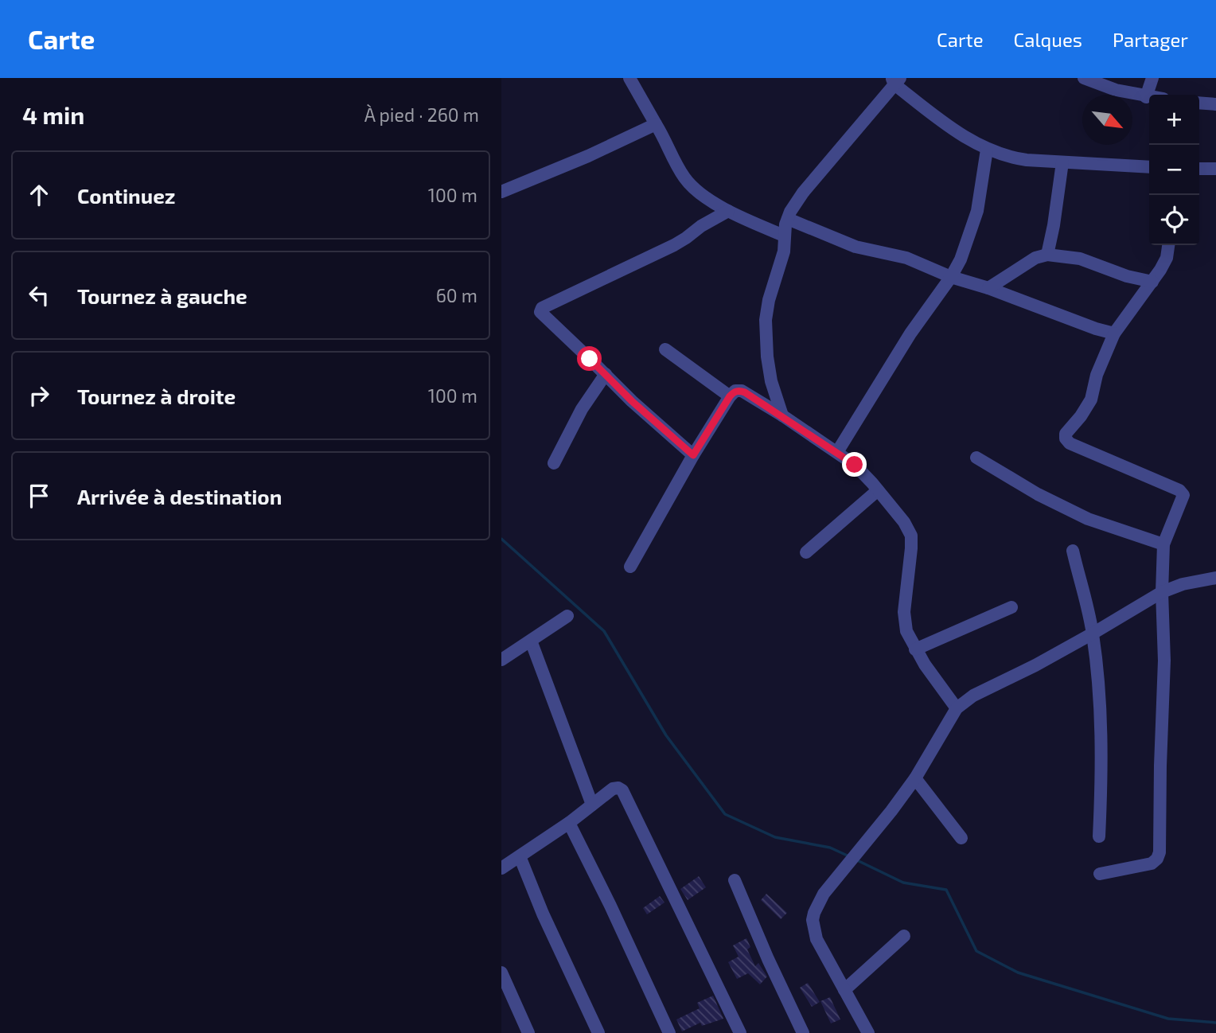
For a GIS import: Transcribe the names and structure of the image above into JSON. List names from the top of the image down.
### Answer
{
  "north": "bottom right",
  "page": {
    "header": "Carte",
    "nav": ["Carte", "Calques", "Partager"],
    "heading": ["4 min", "À pied · 260 m"],
    "map_buttons": ["+", "−"],
    "list": [
      ["Continuez", "100 m"],
      ["Tournez à gauche", "60 m"],
      ["Tournez à droite", "100 m"],
      "Arrivée à destination"
    ]
  }
}
